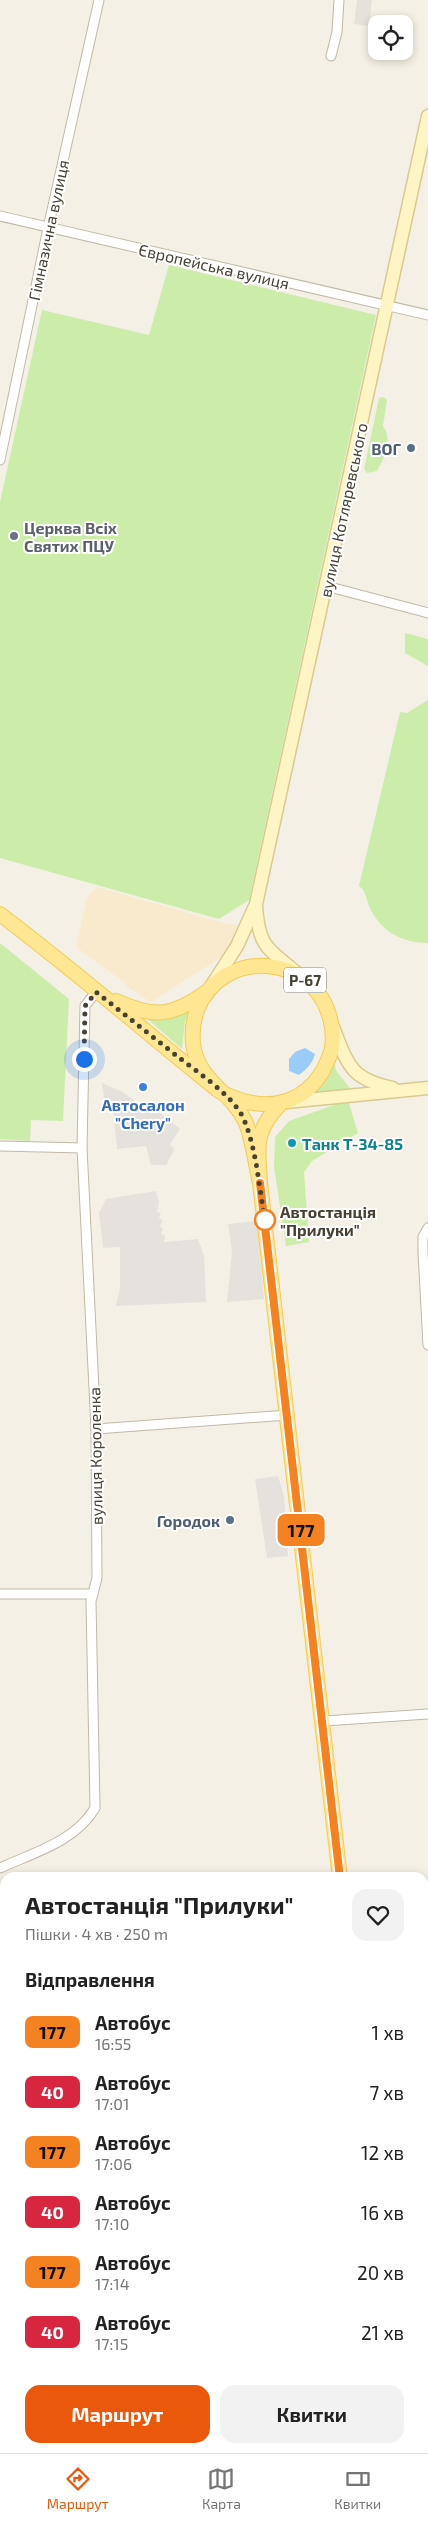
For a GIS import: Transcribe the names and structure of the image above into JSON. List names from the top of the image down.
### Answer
{
  "streets": {
    "main road": ["вулиця Котляревського", "Р-67"],
    "street": ["Гімназична вулиця", "Європейська вулиця", "вулиця Короленка"]
  },
  "crossings": [
    ["Гімназична вулиця", "Європейська вулиця"],
    ["Європейська вулиця", "вулиця Котляревського"],
    ["Р-67", "вулиця Короленка"]
  ],
  "places": [
    "ВОГ",
    "Церква Всіх Святих ПЦУ",
    "Автосалон \"Chery\"",
    "Танк Т-34-85",
    "Автостанція \"Прилуки\"",
    "Городок"
  ],
  "lines": ["bus line 177"],
  "page": {
    "on_map": "177",
    "heading": [
      ["Автостанція \"Прилуки\"", "Пішки · 4 хв · 250 m"],
      "Відправлення"
    ],
    "list": [
      {
        "mark": "177",
        "name": "Автобус",
        "note": "16:55",
        "value": "1 хв"
      },
      {
        "mark": "40",
        "name": "Автобус",
        "note": "17:01",
        "value": "7 хв"
      },
      {
        "mark": "177",
        "name": "Автобус",
        "note": "17:06",
        "value": "12 хв"
      },
      {
        "mark": "40",
        "name": "Автобус",
        "note": "17:10",
        "value": "16 хв"
      },
      {
        "mark": "177",
        "name": "Автобус",
        "note": "17:14",
        "value": "20 хв"
      },
      {
        "mark": "40",
        "name": "Автобус",
        "note": "17:15",
        "value": "21 хв"
      }
    ],
    "buttons": ["Маршрут", "Квитки"],
    "tabs": ["Маршрут", "Карта", "Квитки"]
  }
}
